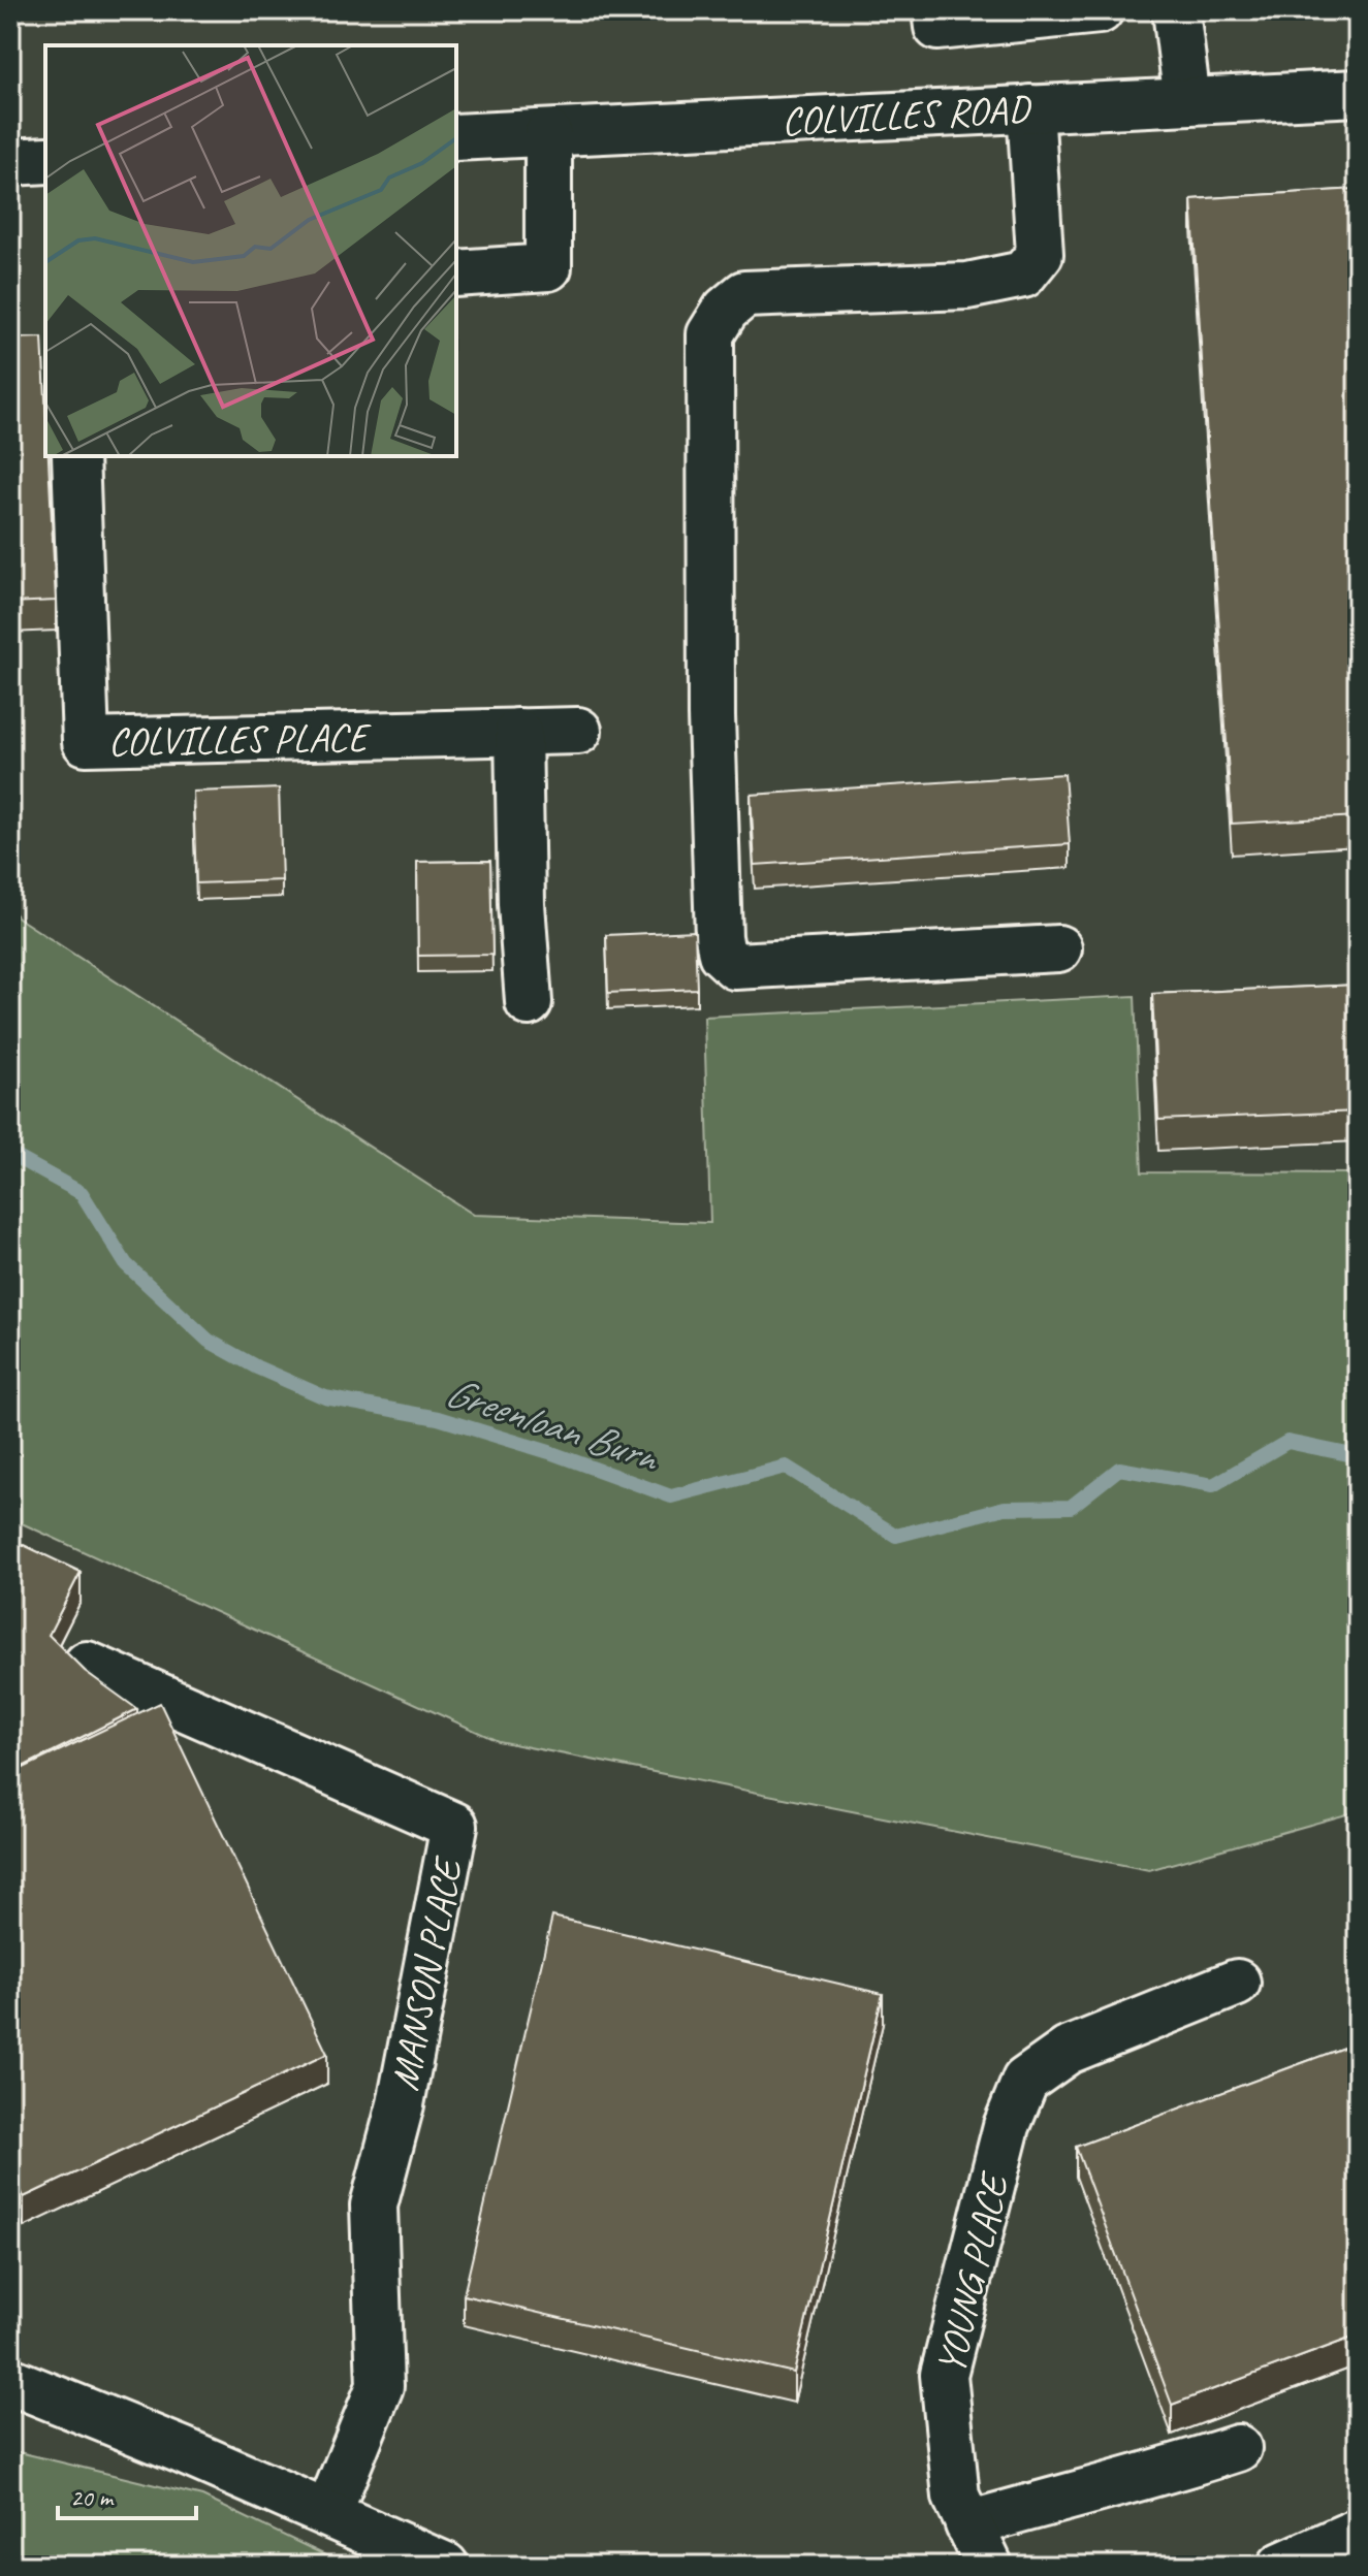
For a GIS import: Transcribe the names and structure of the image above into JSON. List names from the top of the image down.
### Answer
{
  "streets": {
    "street": [
      "COLVILLES ROAD",
      "COLVILLES PLACE",
      "MANSON PLACE",
      "YOUNG PLACE"
    ]
  },
  "water": ["Greenloan Burn"],
  "scale_bar": "20 m"
}
